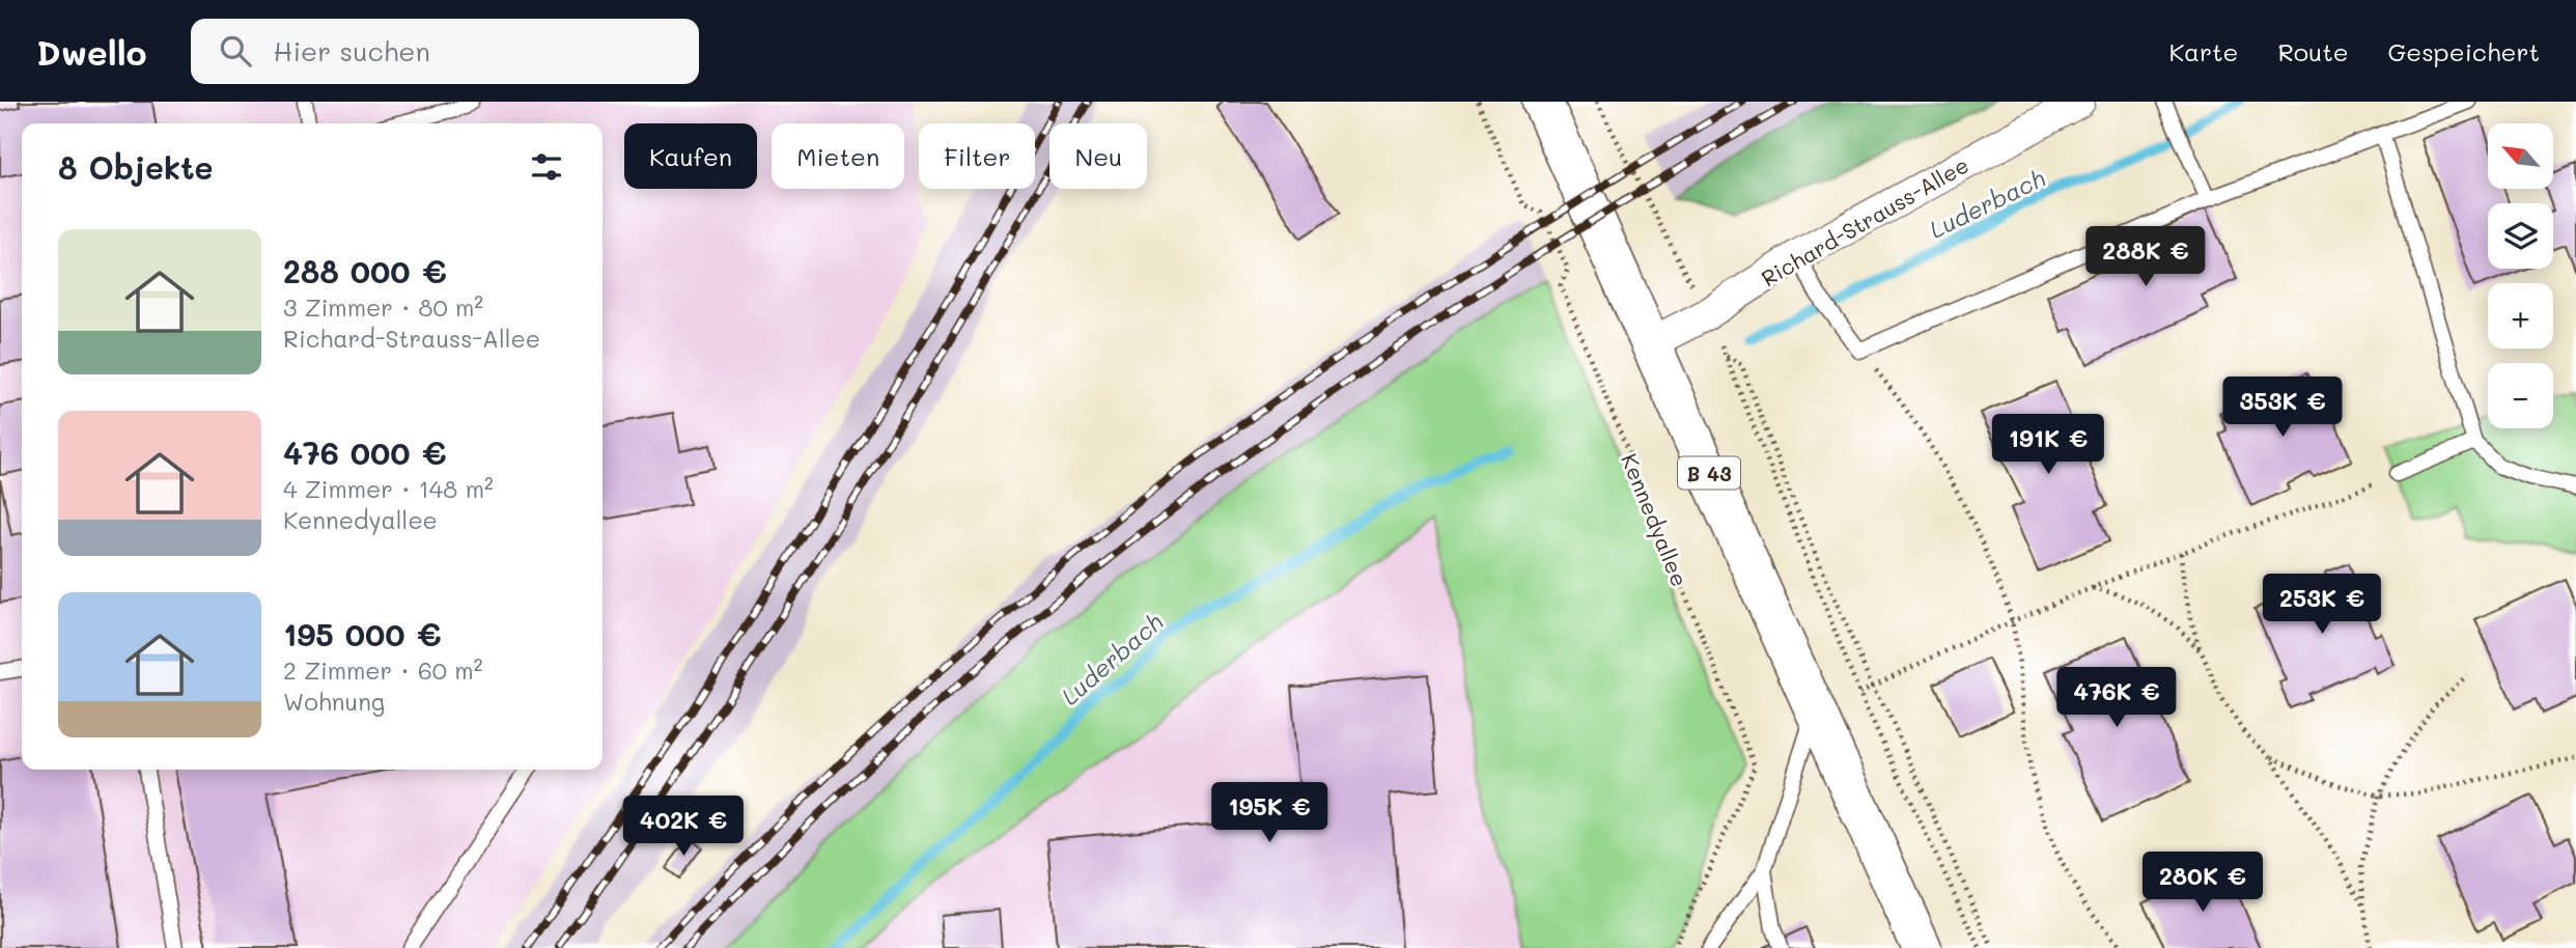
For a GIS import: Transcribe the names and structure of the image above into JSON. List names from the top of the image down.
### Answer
{
  "streets": {
    "main road": ["B 43"],
    "street": ["Richard-Strauss-Allee"],
    "path": ["Kennedyallee"]
  },
  "crossings": [
    ["Richard-Strauss-Allee", "B 43"]
  ],
  "water": ["Luderbach"],
  "north": "top left",
  "page": {
    "header": "Dwello",
    "search": "Hier suchen",
    "nav": ["Karte", "Route", "Gespeichert"],
    "map_buttons": ["+", "−"],
    "chip": [
      "Kaufen",
      "Mieten",
      "Filter",
      "Neu"
    ],
    "heading": "8 Objekte",
    "list": [
      {
        "name": "288 000 €",
        "note": "3 Zimmer · 80 m² · Richard-Strauss-Allee"
      },
      {
        "name": "476 000 €",
        "note": "4 Zimmer · 148 m² · Kennedyallee"
      },
      {
        "name": "195 000 €",
        "note": "2 Zimmer · 60 m² · Wohnung"
      }
    ],
    "price": [
      "288K €",
      "353K €",
      "191K €",
      "253K €",
      "476K €",
      "195K €",
      "402K €",
      "280K €"
    ]
  }
}
